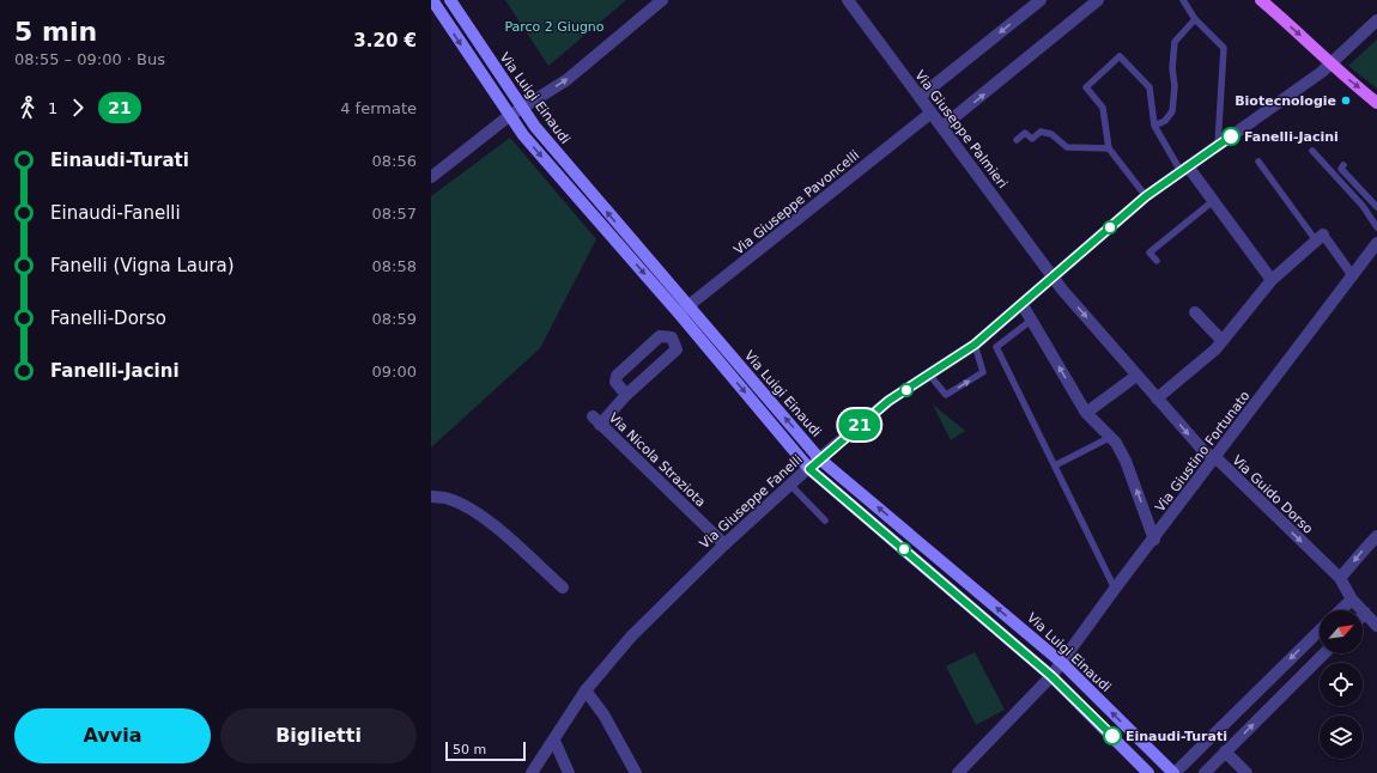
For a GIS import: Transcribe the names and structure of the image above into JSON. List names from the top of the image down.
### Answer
{
  "streets": {
    "main road": ["Via Luigi Einaudi"],
    "street": [
      "Via Giuseppe Palmieri",
      "Via Giuseppe Pavoncelli",
      "Via Giustino Fortunato",
      "Via Nicola Straziota",
      "Via Guido Dorso",
      "Via Giuseppe Fanelli"
    ]
  },
  "crossings": [
    ["Via Luigi Einaudi", "Via Giuseppe Pavoncelli"],
    ["Via Luigi Einaudi", "Via Giustino Fortunato"],
    ["Via Luigi Einaudi", "Via Giuseppe Fanelli"],
    ["Via Giuseppe Palmieri", "Via Giuseppe Pavoncelli"],
    ["Via Giuseppe Palmieri", "Via Guido Dorso"],
    ["Via Giuseppe Palmieri", "Via Giuseppe Fanelli"],
    ["Via Giustino Fortunato", "Via Guido Dorso"],
    ["Via Nicola Straziota", "Via Giuseppe Fanelli"],
    ["Via Guido Dorso", "Via Giuseppe Fanelli"]
  ],
  "parks": ["Parco 2 Giugno"],
  "places": ["Biotecnologie", "Fanelli-Jacini", "Einaudi-Turati"],
  "lines": ["bus line 21"],
  "scale_bar": "50 m",
  "north": "top right",
  "page": {
    "heading": ["5 min", "08:55 – 09:00 · Bus", "3.20 €"],
    "on_map": "21",
    "legs": ["1", "21", "4 fermate"],
    "list": [
      {
        "name": "Einaudi-Turati",
        "value": "08:56"
      },
      {
        "name": "Einaudi-Fanelli",
        "value": "08:57"
      },
      {
        "name": "Fanelli (Vigna Laura)",
        "value": "08:58"
      },
      {
        "name": "Fanelli-Dorso",
        "value": "08:59"
      },
      {
        "name": "Fanelli-Jacini",
        "value": "09:00"
      }
    ],
    "buttons": ["Avvia", "Biglietti"],
    "scale": "50 m"
  }
}
